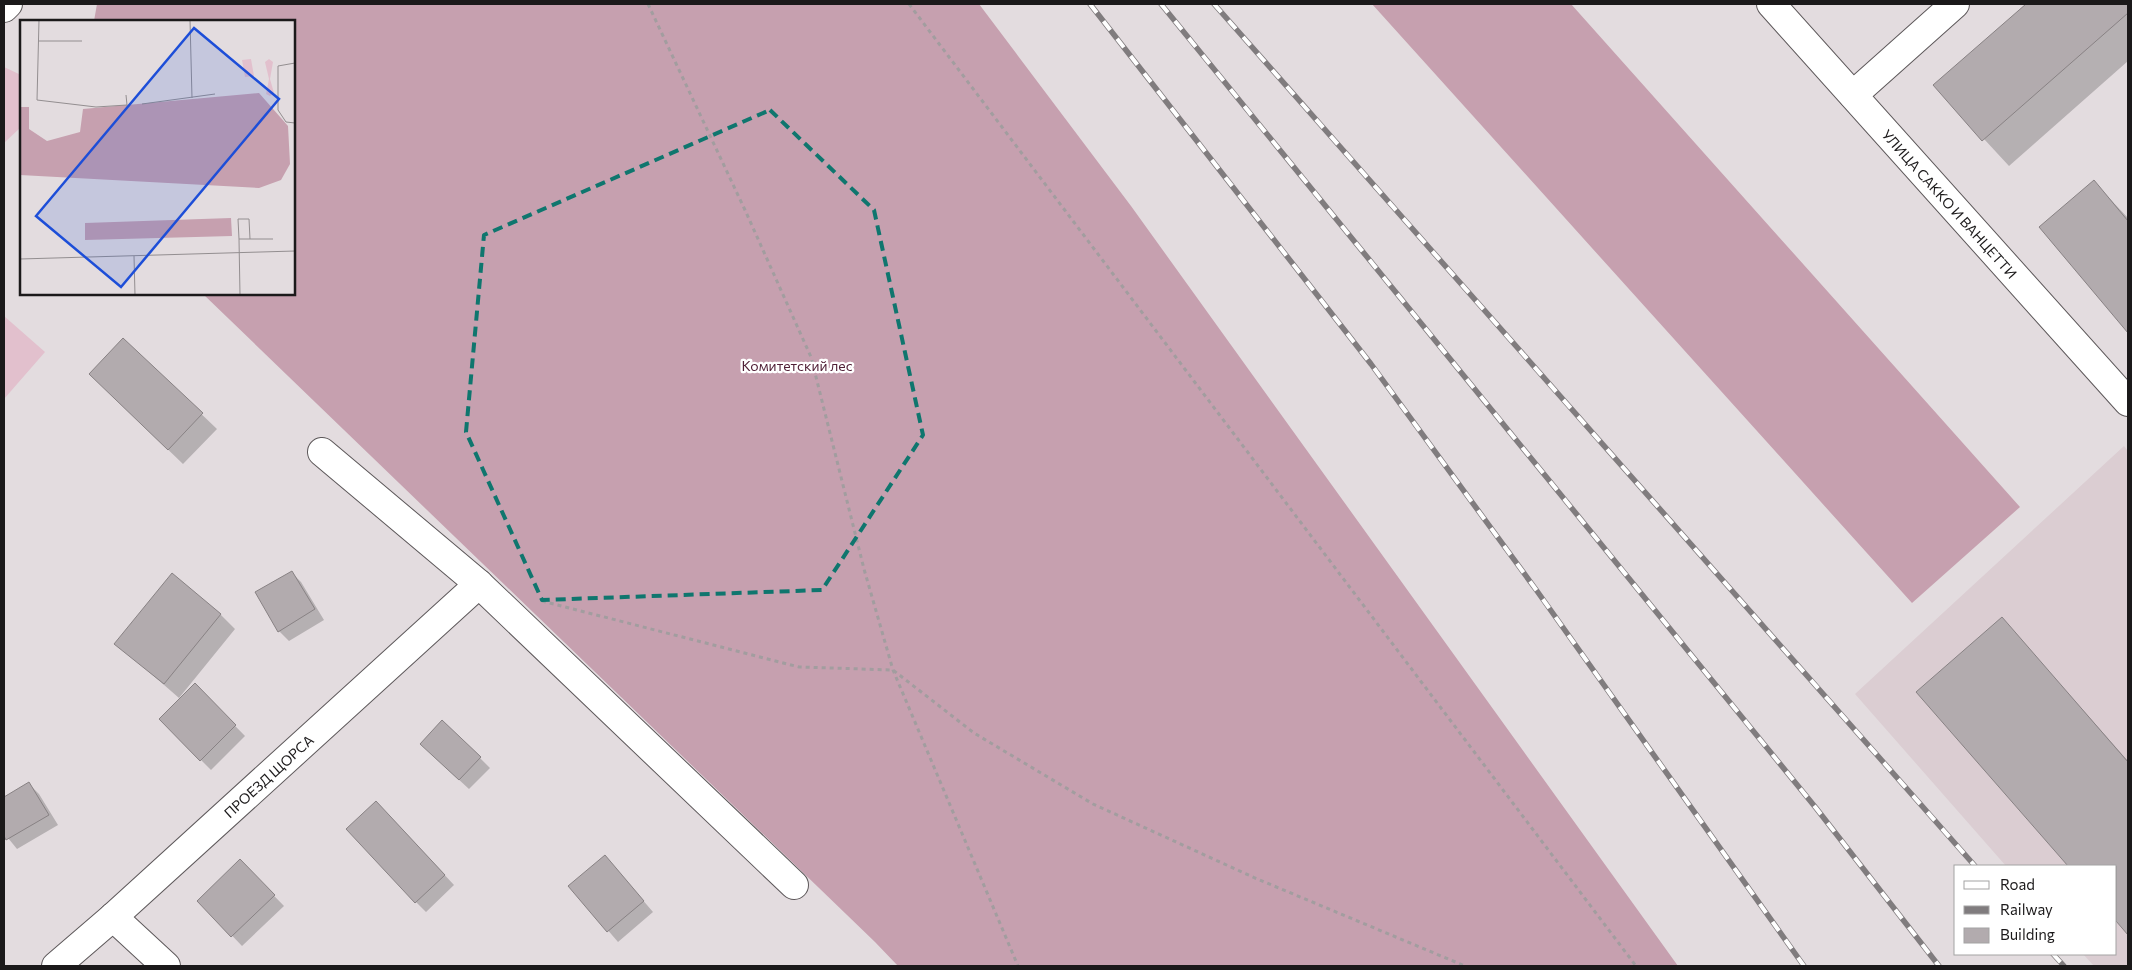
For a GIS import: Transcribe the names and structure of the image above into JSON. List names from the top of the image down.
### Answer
{
  "streets": {
    "street": ["УЛИЦА САККО И ВАНЦЕТТИ", "ПРОЕЗД ЩОРСА"]
  },
  "parks": ["Комитетский лес"],
  "legend": ["Road", "Railway", "Building"]
}
